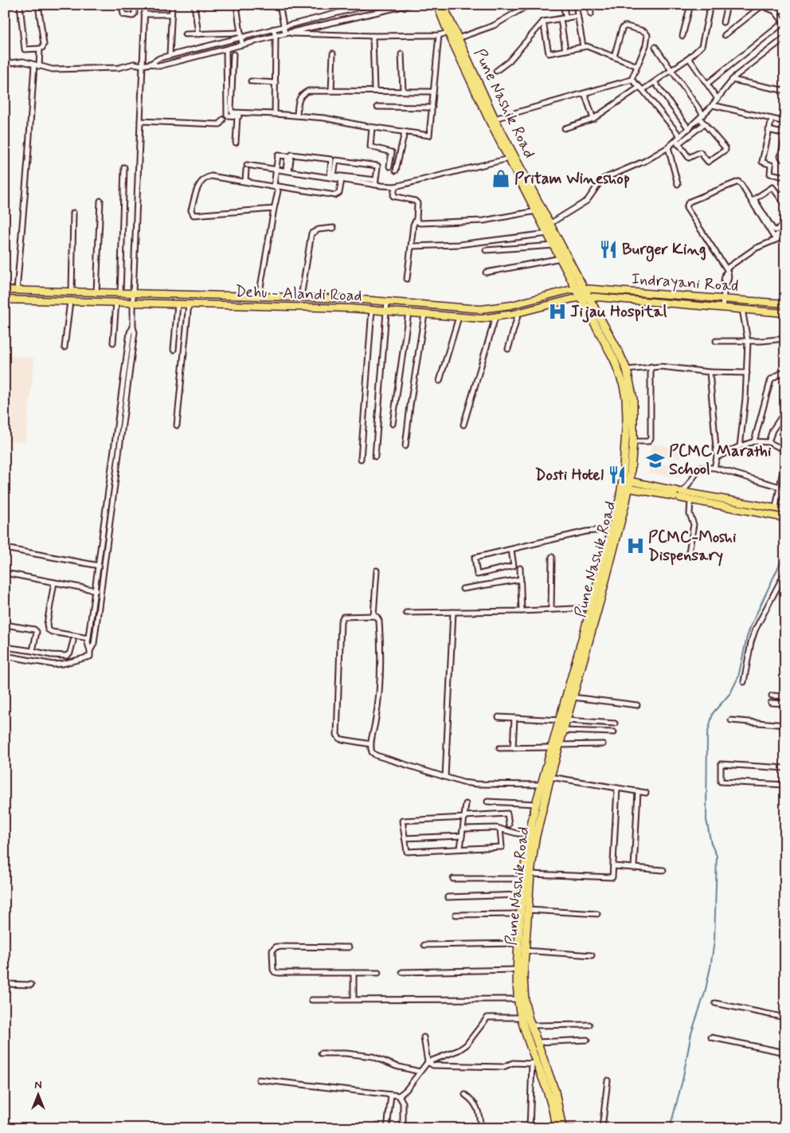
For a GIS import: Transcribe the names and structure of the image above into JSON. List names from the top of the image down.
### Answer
{
  "streets": {
    "highway": ["Pune Nashik Road"],
    "main road": ["Indrayani Road", "Dehu - Alandi Road"]
  },
  "crossings": [
    ["Pune Nashik Road", "Indrayani Road"],
    ["Pune Nashik Road", "Dehu - Alandi Road"],
    ["Indrayani Road", "Dehu - Alandi Road"]
  ],
  "places": {
    "shop": ["Pritam Wineshop"],
    "restaurant": ["Burger King", "Dosti Hotel"],
    "hospital": ["Jijau Hospital", "PCMC-Moshi Dispensary"],
    "school or university": ["PCMC Marathi School"]
  },
  "north": "top"
}
